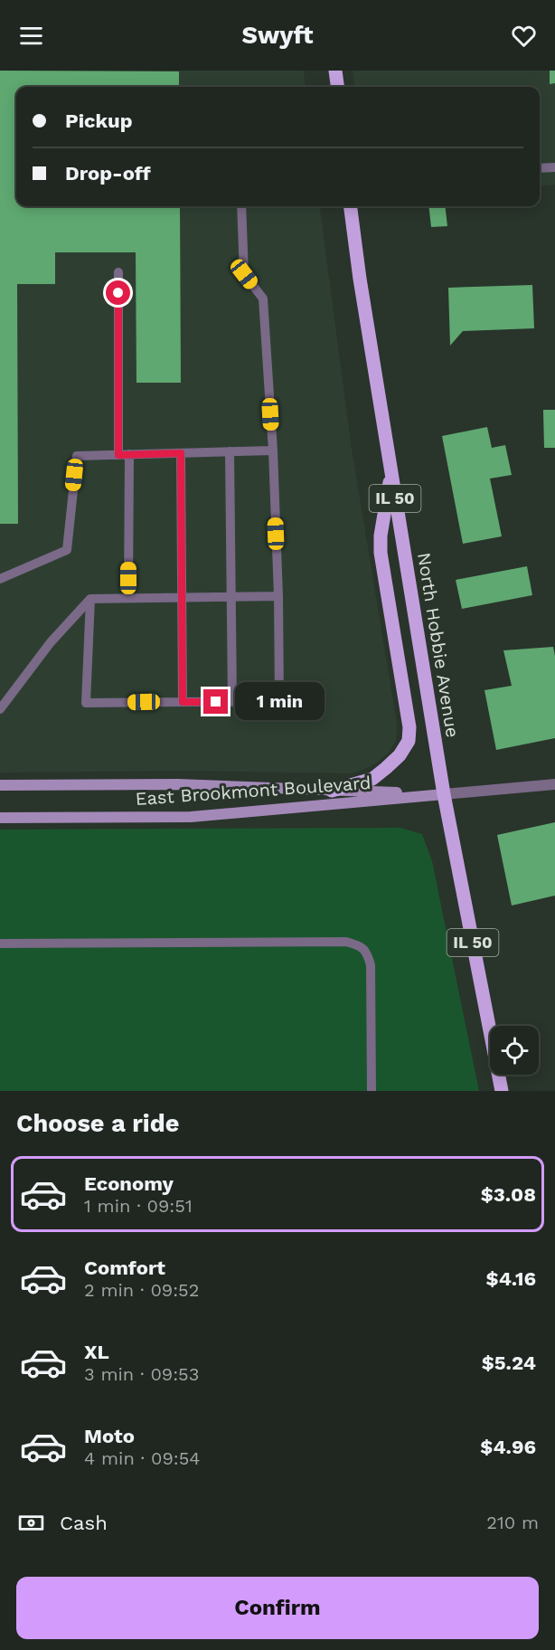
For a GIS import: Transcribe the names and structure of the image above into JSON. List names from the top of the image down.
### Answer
{
  "streets": {
    "main road": ["IL 50", "North Hobbie Avenue", "East Brookmont Boulevard"]
  },
  "crossings": [
    ["North Hobbie Avenue", "East Brookmont Boulevard"]
  ],
  "page": {
    "header": "Swyft",
    "banner": ["Pickup", "Drop-off"],
    "bubble": "1 min",
    "heading": "Choose a ride",
    "list": [
      {
        "name": "Economy",
        "note": "1 min · 09:51",
        "value": "$3.08"
      },
      {
        "name": "Comfort",
        "note": "2 min · 09:52",
        "value": "$4.16"
      },
      {
        "name": "XL",
        "note": "3 min · 09:53",
        "value": "$5.24"
      },
      {
        "name": "Moto",
        "note": "4 min · 09:54",
        "value": "$4.96"
      }
    ],
    "pay": ["Cash", "210 m"],
    "buttons": "Confirm"
  }
}
